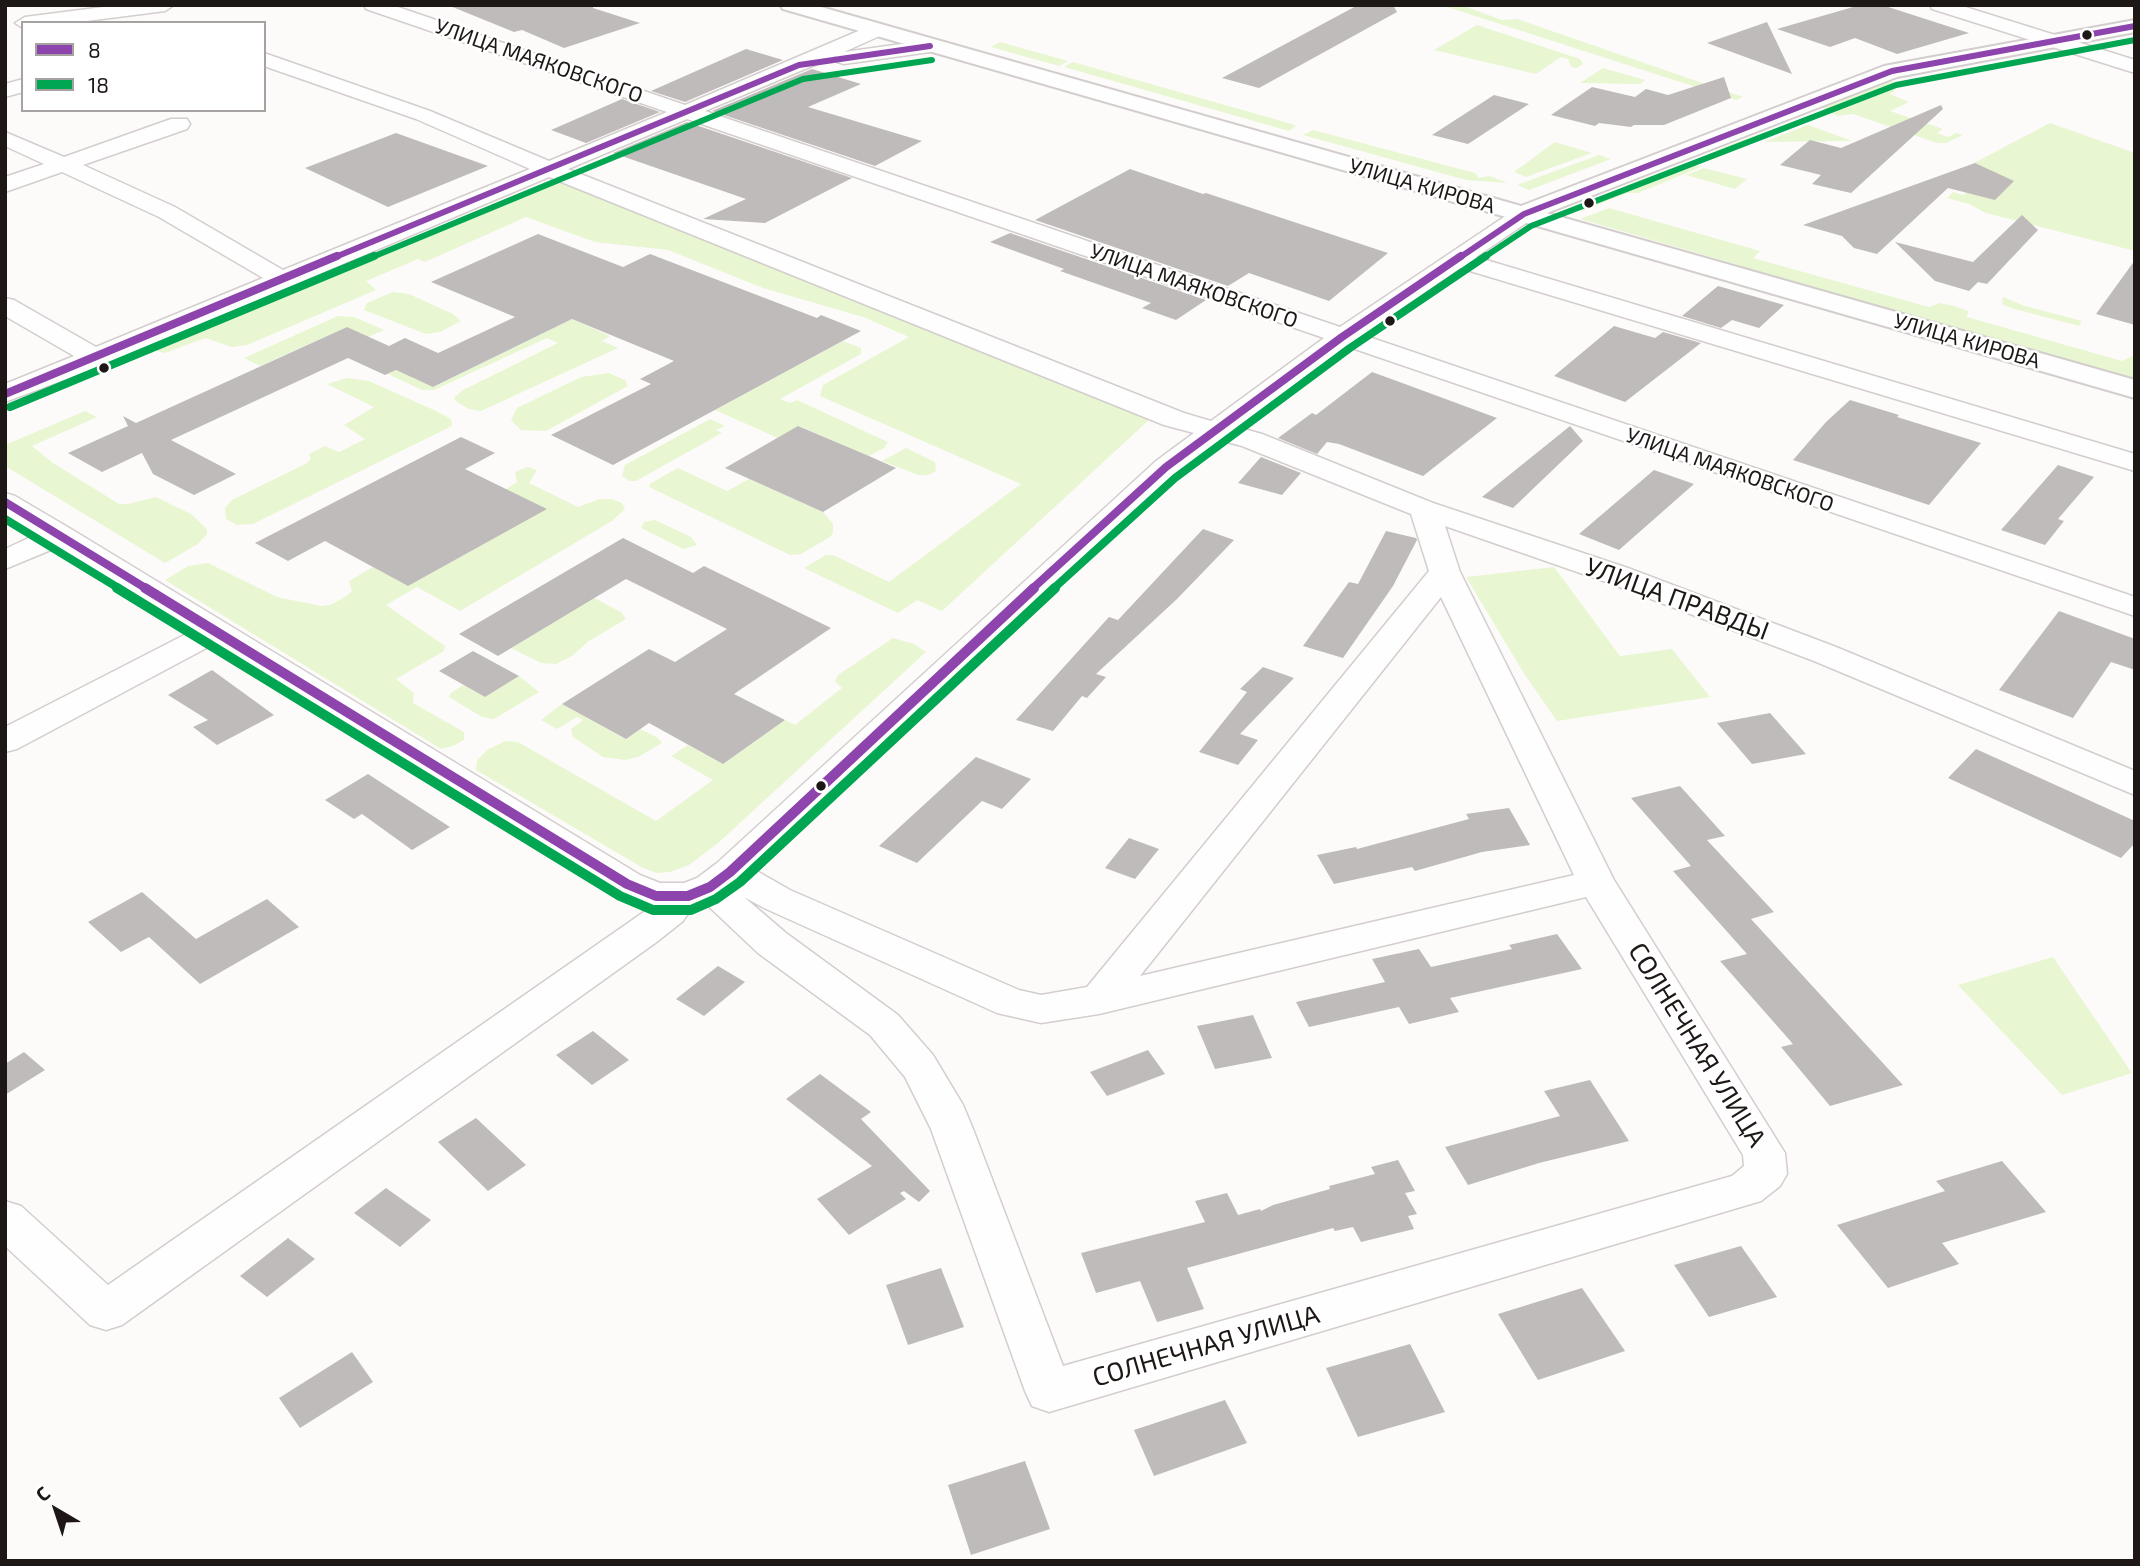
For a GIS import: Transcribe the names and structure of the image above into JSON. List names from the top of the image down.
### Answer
{
  "streets": {
    "street": [
      "УЛИЦА МАЯКОВСКОГО",
      "УЛИЦА КИРОВА",
      "УЛИЦА ПРАВДЫ",
      "СОЛНЕЧНАЯ УЛИЦА"
    ]
  },
  "crossings": [
    ["УЛИЦА ПРАВДЫ", "СОЛНЕЧНАЯ УЛИЦА"]
  ],
  "lines": ["transit line 8", "transit line 18"],
  "legend": ["8", "18"],
  "north": "top left"
}
